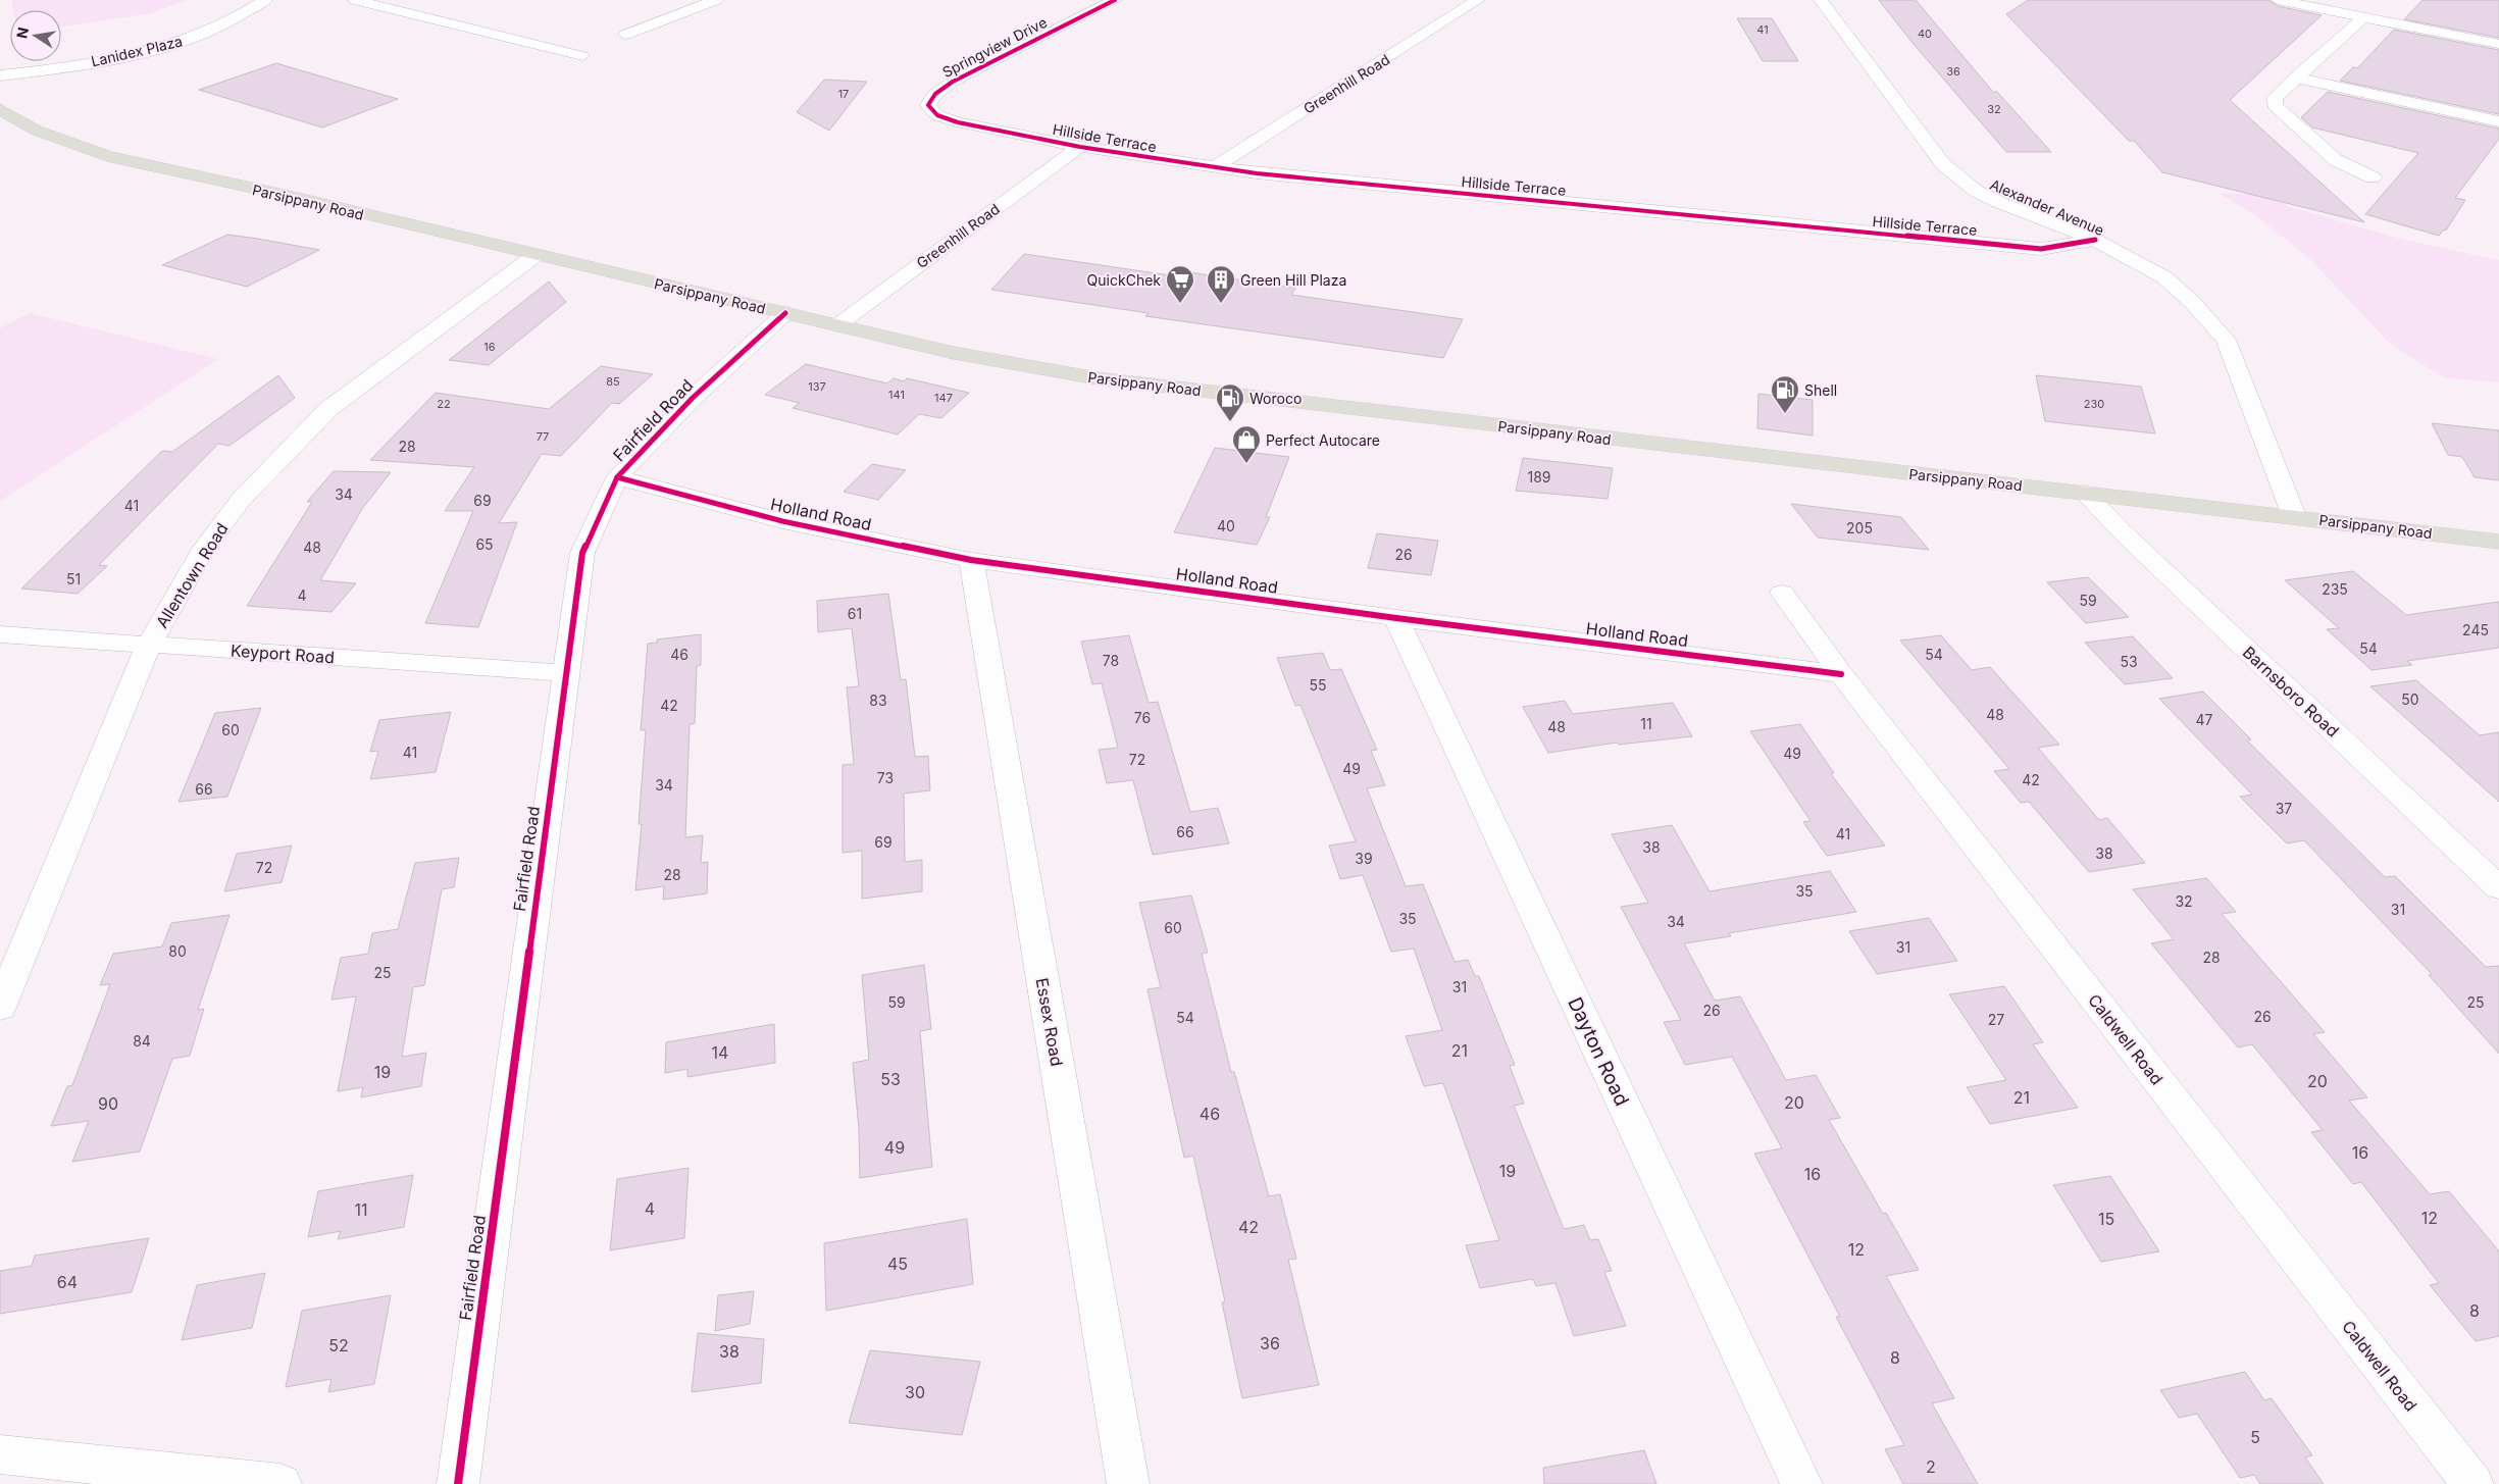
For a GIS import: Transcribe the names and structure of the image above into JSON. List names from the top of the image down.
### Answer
{
  "streets": {
    "main road": ["Parsippany Road"],
    "street": [
      "Springview Drive",
      "Lanidex Plaza",
      "Greenhill Road",
      "Hillside Terrace",
      "Alexander Avenue",
      "Fairfield Road",
      "Holland Road",
      "Allentown Road",
      "Keyport Road",
      "Barnsboro Road",
      "Essex Road",
      "Caldwell Road",
      "Dayton Road"
    ]
  },
  "crossings": [
    ["Springview Drive", "Hillside Terrace"],
    ["Greenhill Road", "Hillside Terrace"],
    ["Greenhill Road", "Parsippany Road"],
    ["Hillside Terrace", "Alexander Avenue"],
    ["Parsippany Road", "Alexander Avenue"],
    ["Parsippany Road", "Fairfield Road"],
    ["Parsippany Road", "Allentown Road"],
    ["Parsippany Road", "Barnsboro Road"],
    ["Fairfield Road", "Holland Road"],
    ["Fairfield Road", "Keyport Road"],
    ["Holland Road", "Essex Road"],
    ["Holland Road", "Caldwell Road"],
    ["Holland Road", "Dayton Road"],
    ["Allentown Road", "Keyport Road"]
  ],
  "places": {
    "supermarket": ["QuickChek"],
    "building": ["Green Hill Plaza"],
    "fuel station": ["Shell", "Woroco"],
    "shop": ["Perfect Autocare"]
  },
  "house_numbers": [
    "41",
    "40",
    "36",
    "17",
    "32",
    "16",
    "85",
    "137",
    "141",
    "147",
    "22",
    "230",
    "77",
    "28",
    "189",
    "34",
    "69",
    "41",
    "40",
    "205",
    "65",
    "48",
    "26",
    "51",
    "235",
    "4",
    "59",
    "61",
    "245",
    "54",
    "46",
    "54",
    "78",
    "53",
    "55",
    "50",
    "83",
    "42",
    "48",
    "76",
    "47",
    "11",
    "48",
    "60",
    "41",
    "49",
    "72",
    "49",
    "73",
    "42",
    "34",
    "66",
    "37",
    "66",
    "41",
    "69",
    "38",
    "38",
    "39",
    "72",
    "28",
    "35",
    "32",
    "31",
    "35",
    "34",
    "60",
    "31",
    "80",
    "28",
    "25",
    "31",
    "59",
    "25",
    "26",
    "26",
    "54",
    "27",
    "84",
    "21",
    "14",
    "19",
    "53",
    "20",
    "21",
    "20",
    "90",
    "46",
    "49",
    "16",
    "19",
    "16",
    "4",
    "11",
    "12",
    "15",
    "42",
    "12",
    "45",
    "64",
    "8",
    "36",
    "52",
    "38",
    "8",
    "30",
    "5",
    "2"
  ],
  "north": "left"
}
